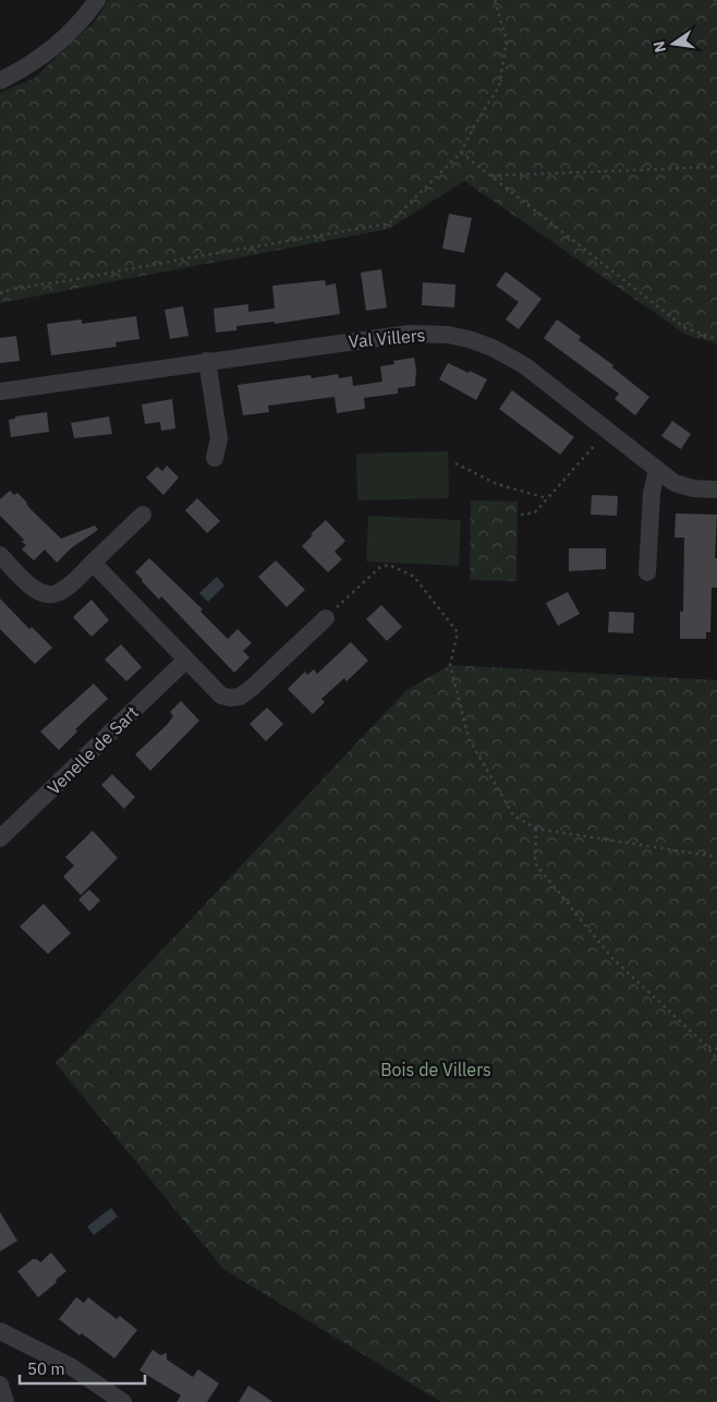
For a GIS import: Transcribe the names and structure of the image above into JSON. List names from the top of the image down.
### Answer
{
  "streets": {
    "street": ["Val Villers", "Venelle de Sart"]
  },
  "parks": ["Bois de Villers"],
  "scale_bar": "50 m",
  "north": "left"
}
